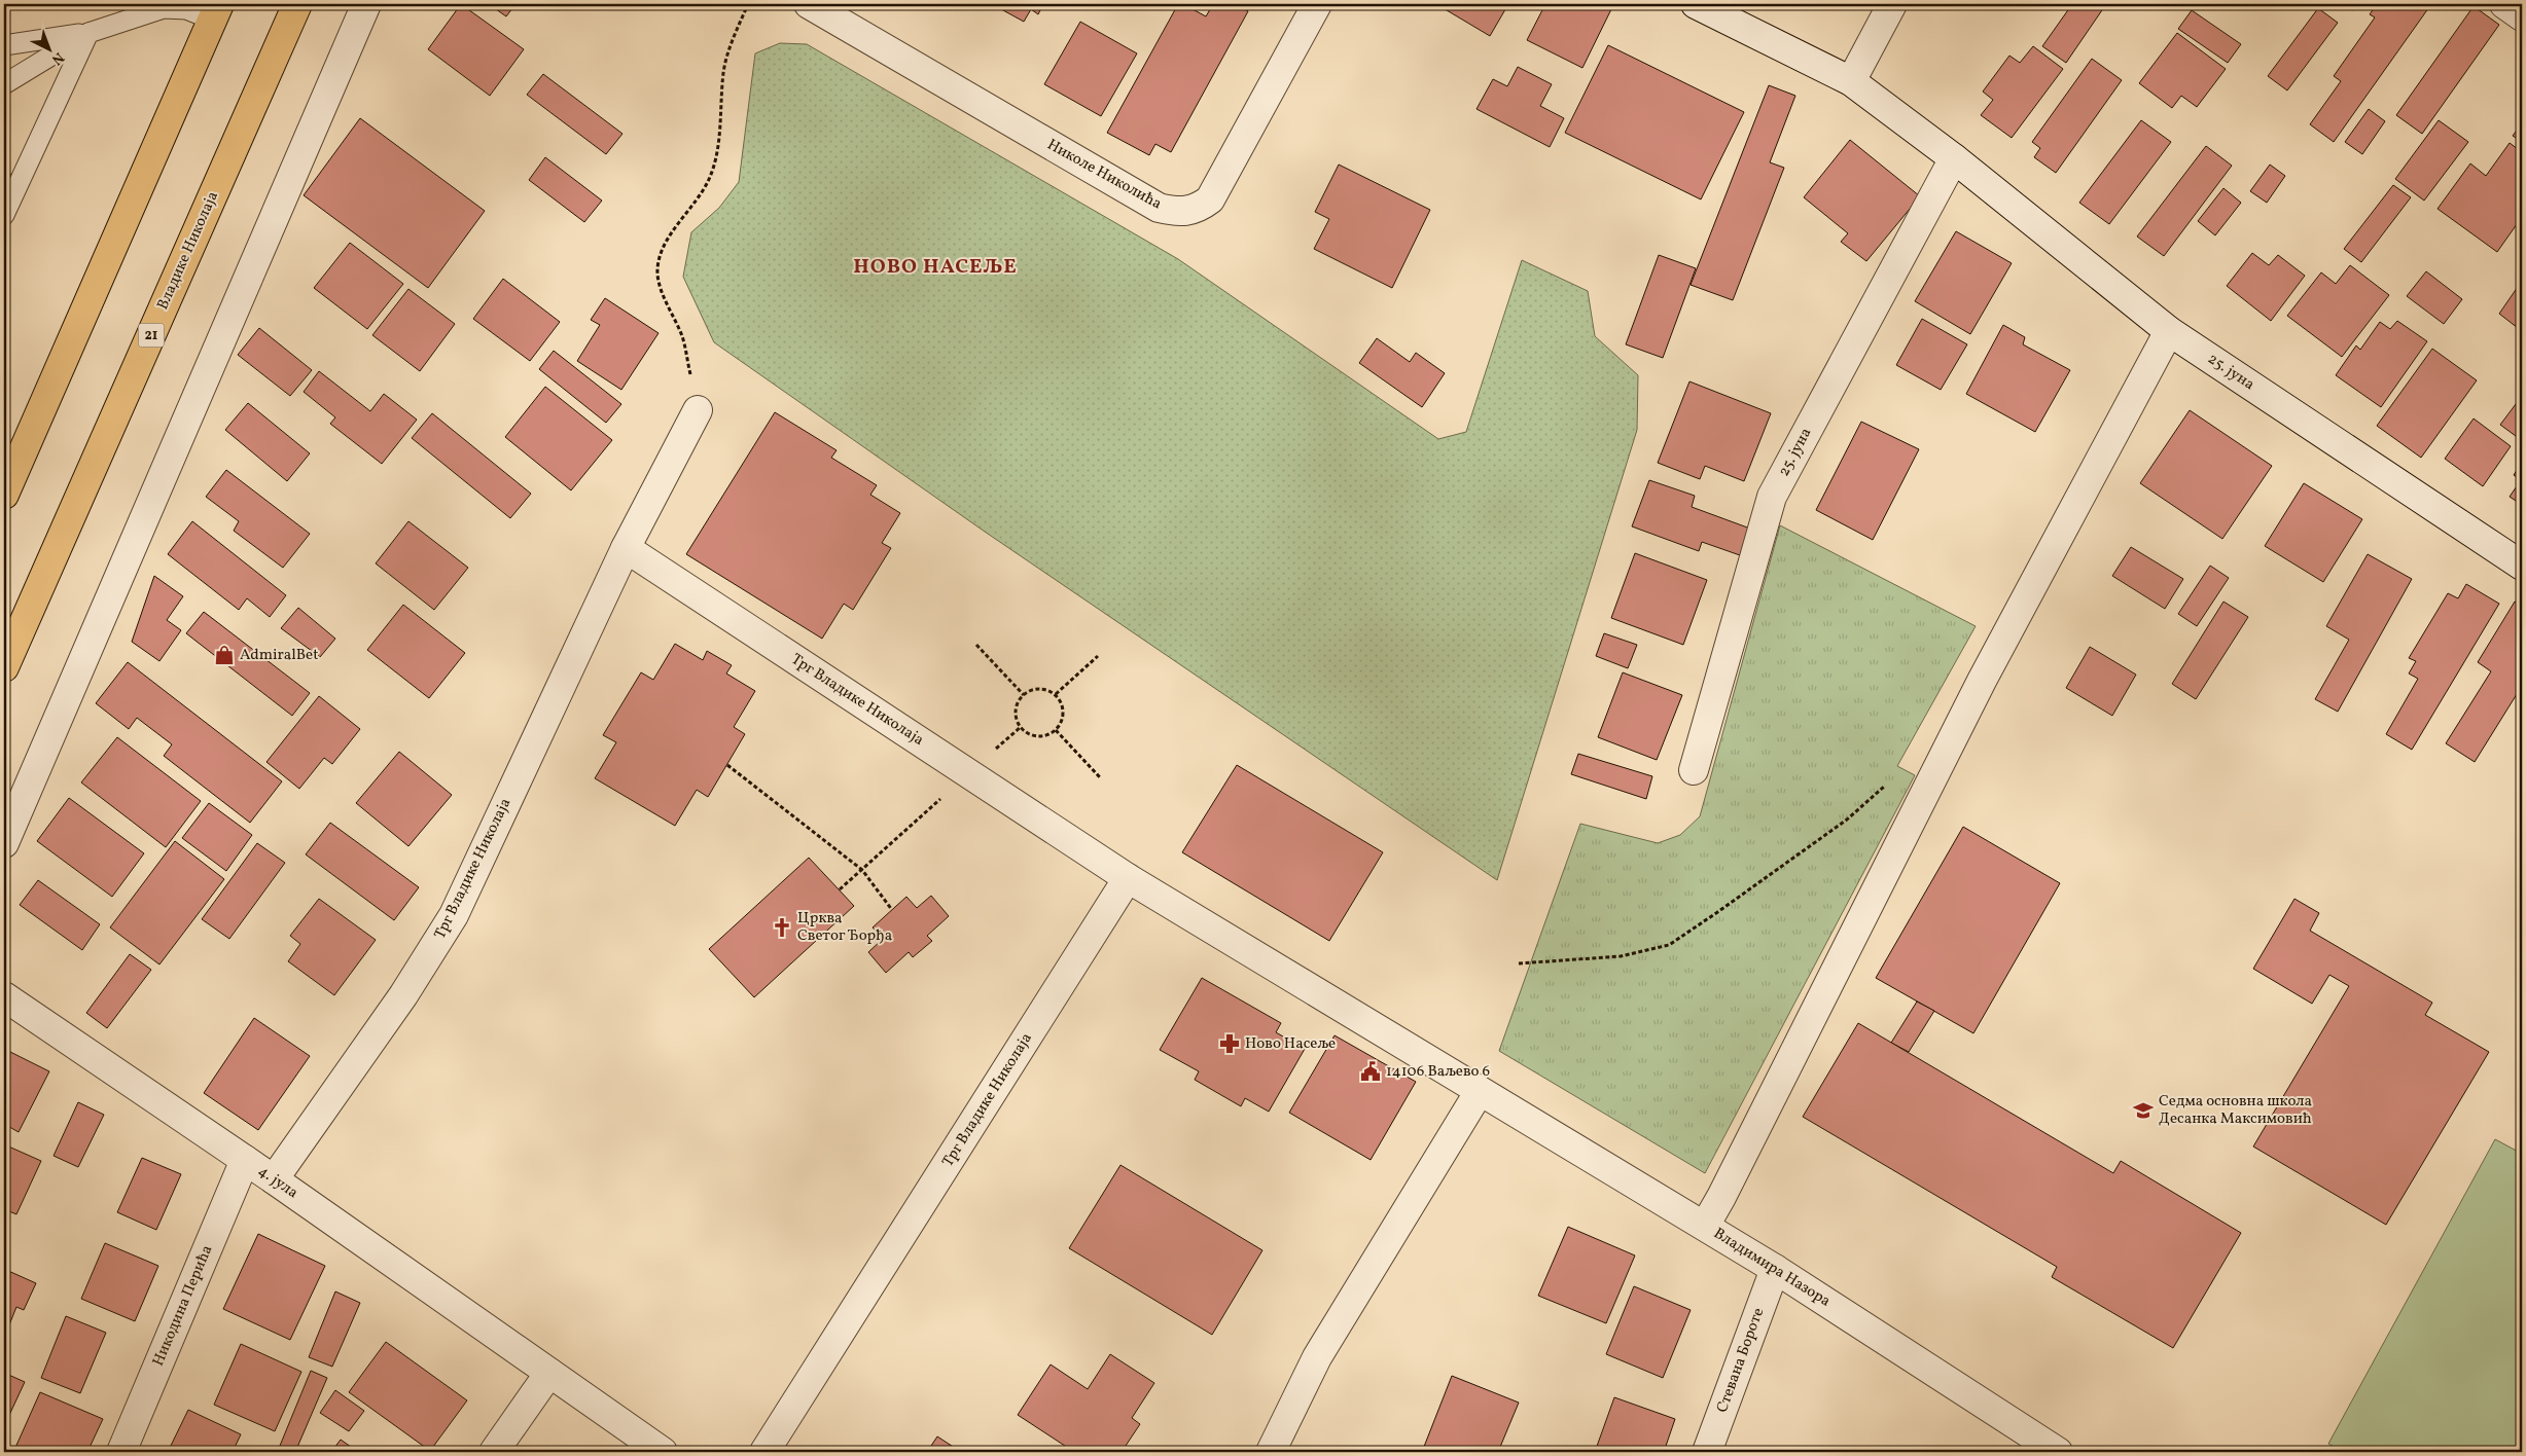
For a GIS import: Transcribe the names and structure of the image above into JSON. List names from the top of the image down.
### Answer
{
  "streets": {
    "main road": ["Владике Николаја", "21"],
    "street": [
      "Николе Николића",
      "25. јуна",
      "Трг Владике Николаја",
      "4. јула",
      "Владимира Назора",
      "Никодина Перића",
      "Стевана Бороте"
    ]
  },
  "crossings": [
    ["Трг Владике Николаја", "4. јула"],
    ["Трг Владике Николаја", "Владимира Назора"],
    ["4. јула", "Никодина Перића"],
    ["Владимира Назора", "Стевана Бороте"]
  ],
  "districts": ["НОВО НАСЕЉЕ"],
  "places": {
    "shop": ["AdmiralBet"],
    "church": ["Црква Светог Ђорђа"],
    "pharmacy": ["Ново Насеље"],
    "public building": ["14106 Ваљево 6"],
    "school or university": ["Седма основна школа Десанка Максимовић"]
  },
  "north": "bottom right"
}
